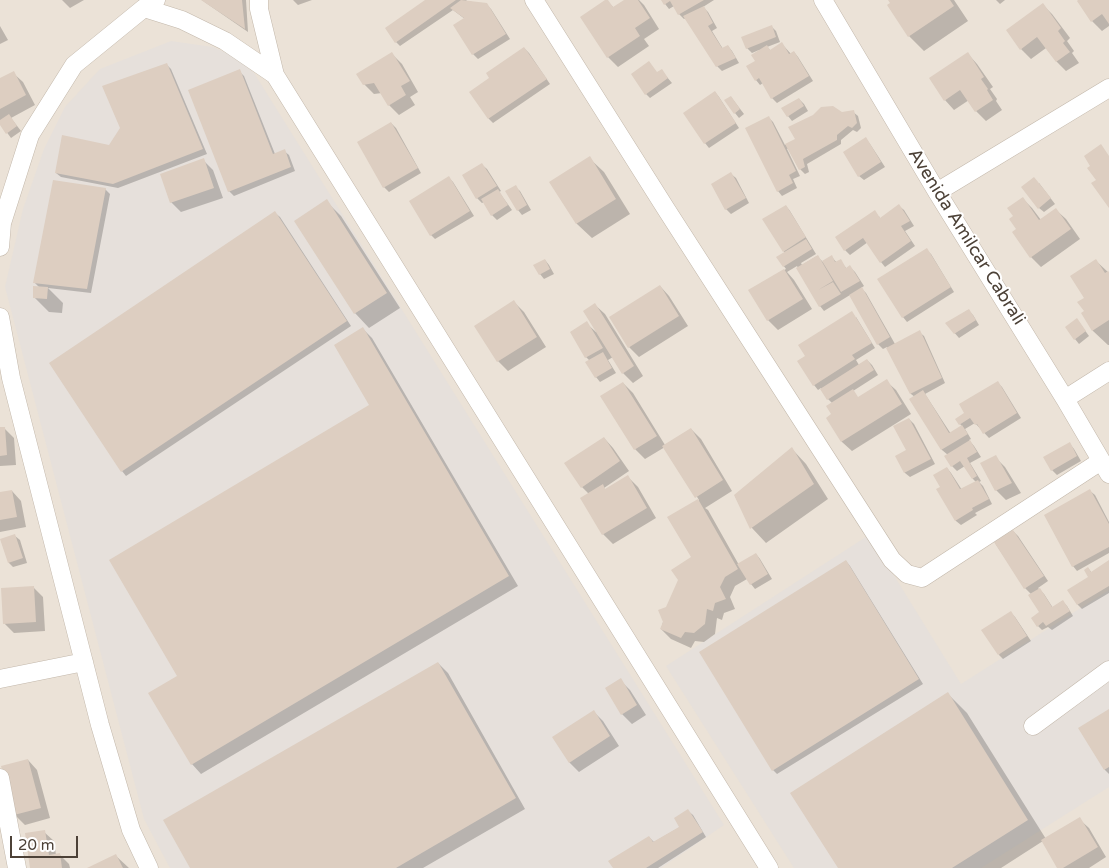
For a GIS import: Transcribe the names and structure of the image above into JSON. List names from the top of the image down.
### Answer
{
  "streets": {
    "street": ["Avenida Amilcar Cabrali"]
  },
  "scale_bar": "20 m"
}
